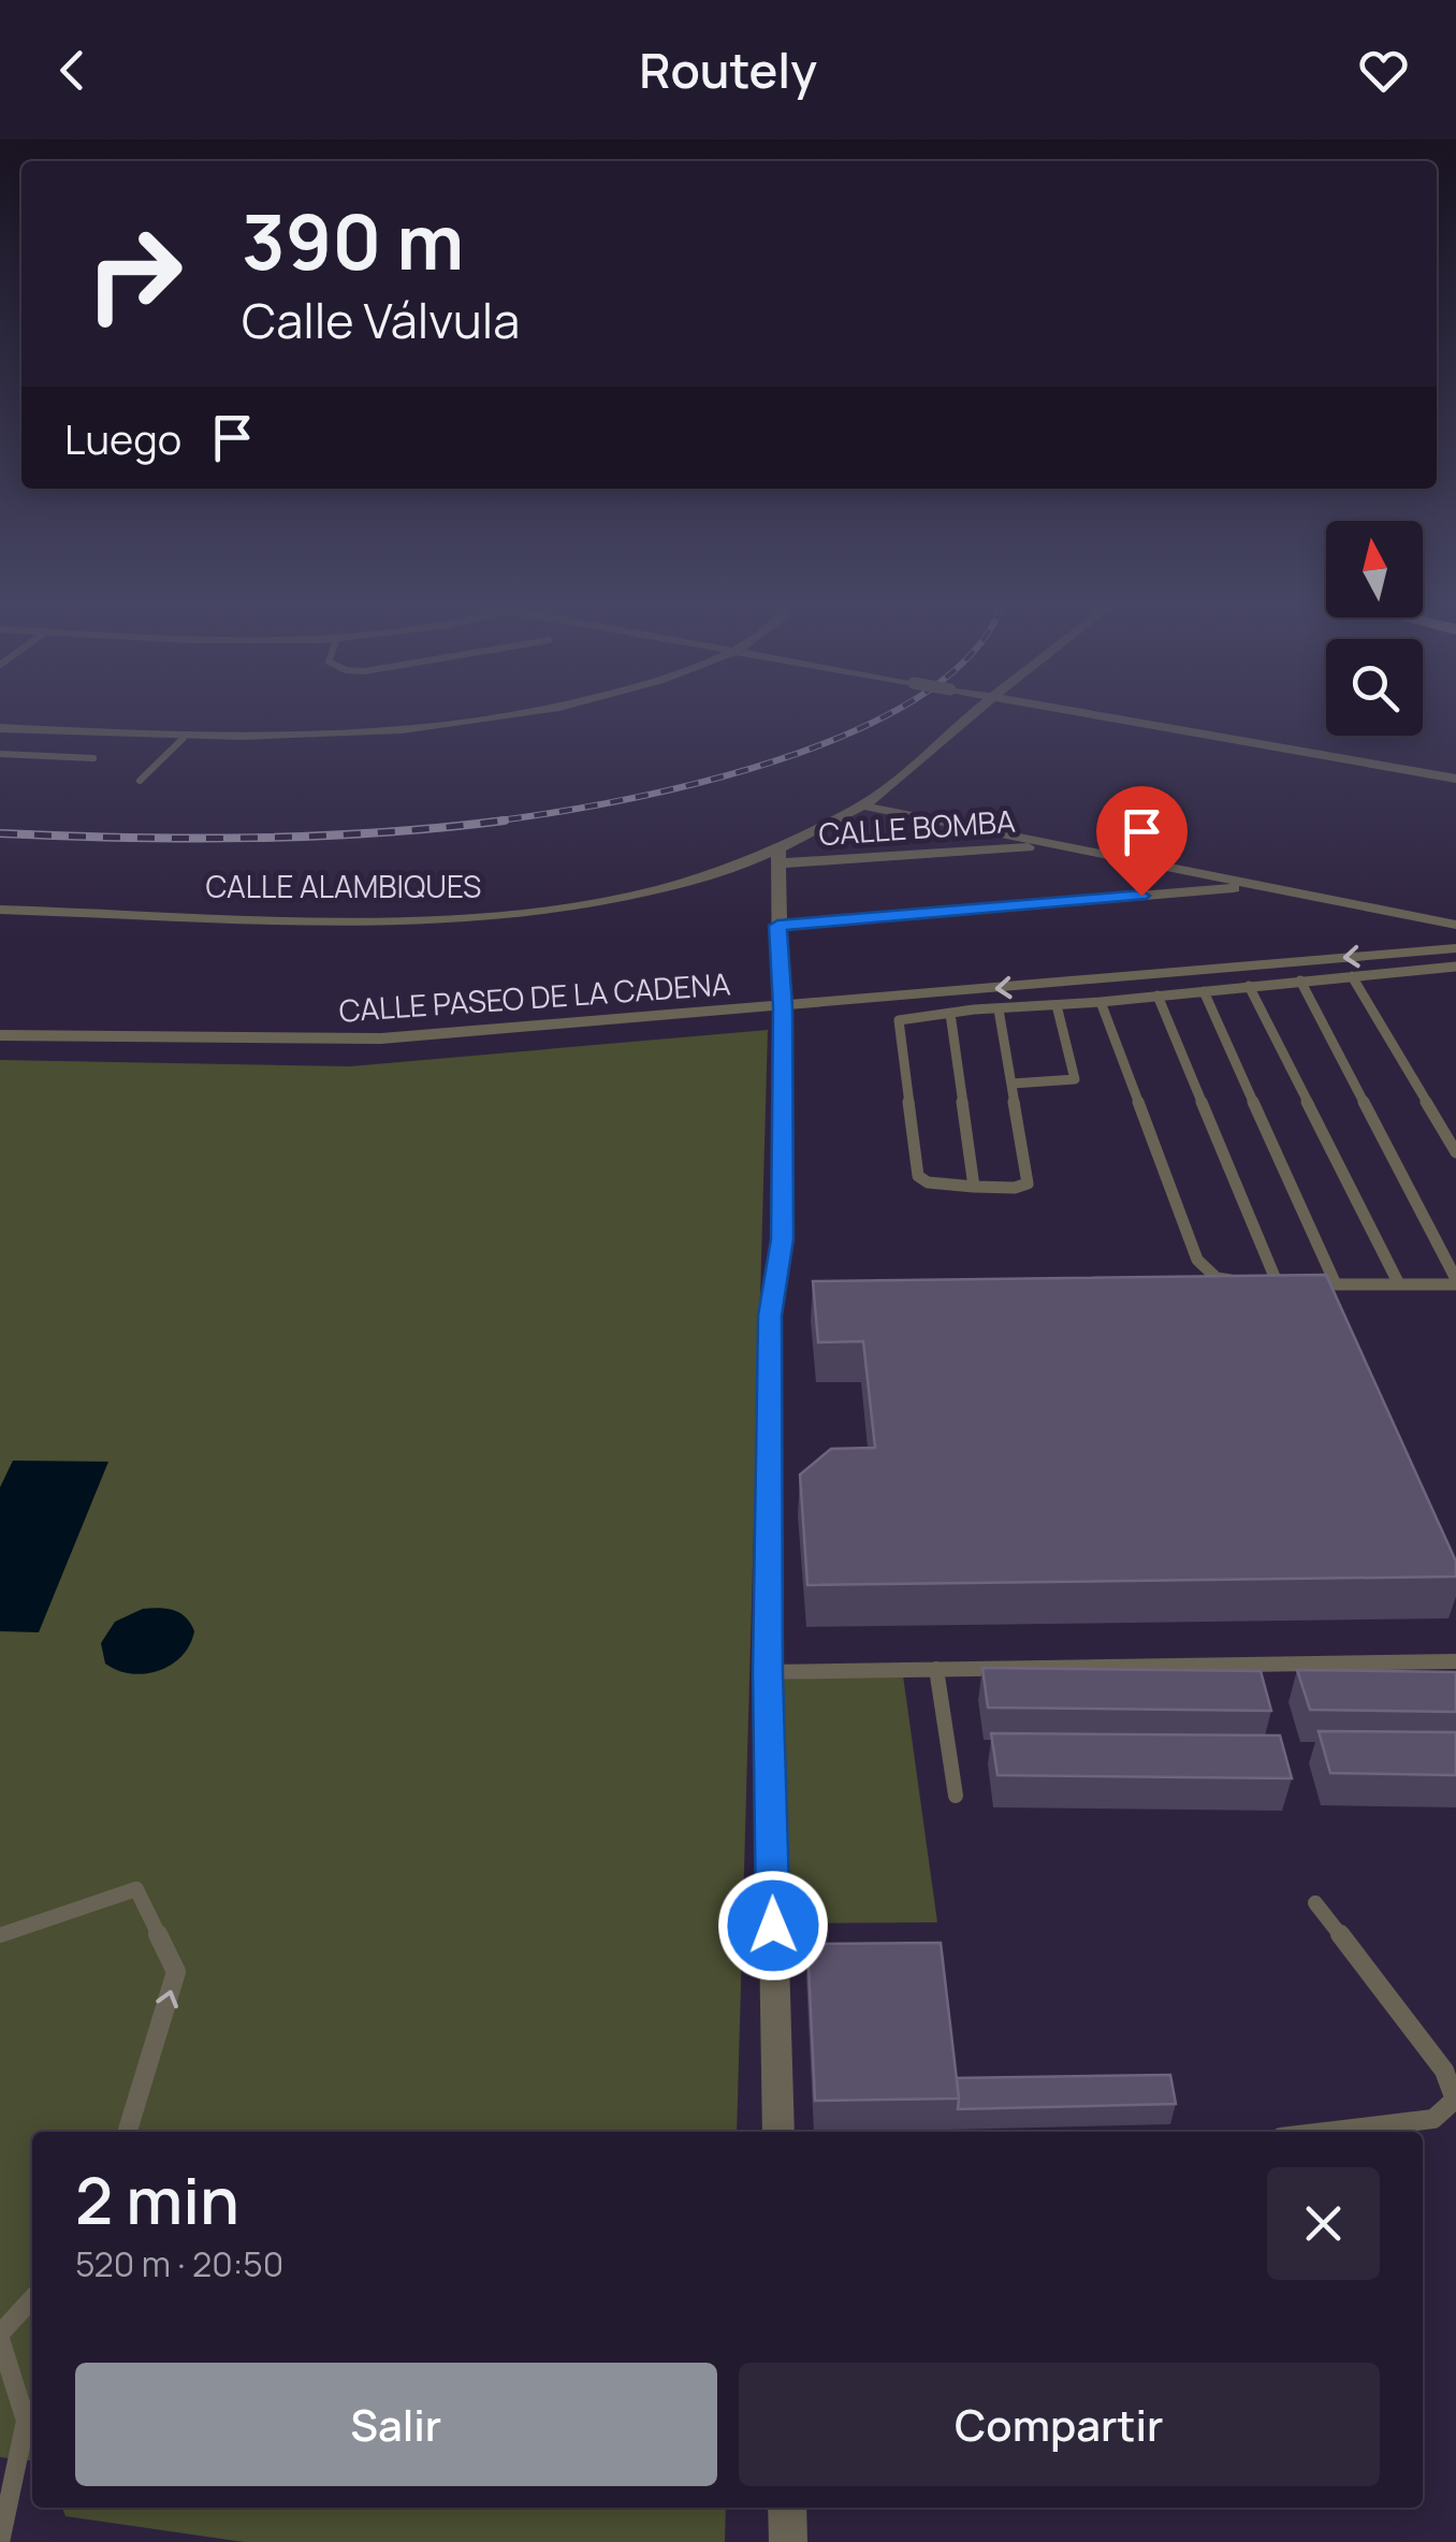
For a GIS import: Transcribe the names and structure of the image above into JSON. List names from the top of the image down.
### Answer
{
  "streets": {
    "street": ["CALLE BOMBA", "CALLE ALAMBIQUES", "CALLE PASEO DE LA CADENA"]
  },
  "crossings": [
    ["CALLE BOMBA", "CALLE ALAMBIQUES"]
  ],
  "north": "top",
  "page": {
    "header": "Routely",
    "turn": ["390 m", "Calle Válvula"],
    "then": "Luego",
    "heading": ["2 min", "520 m · 20:50"],
    "buttons": ["Salir", "Compartir"]
  }
}
